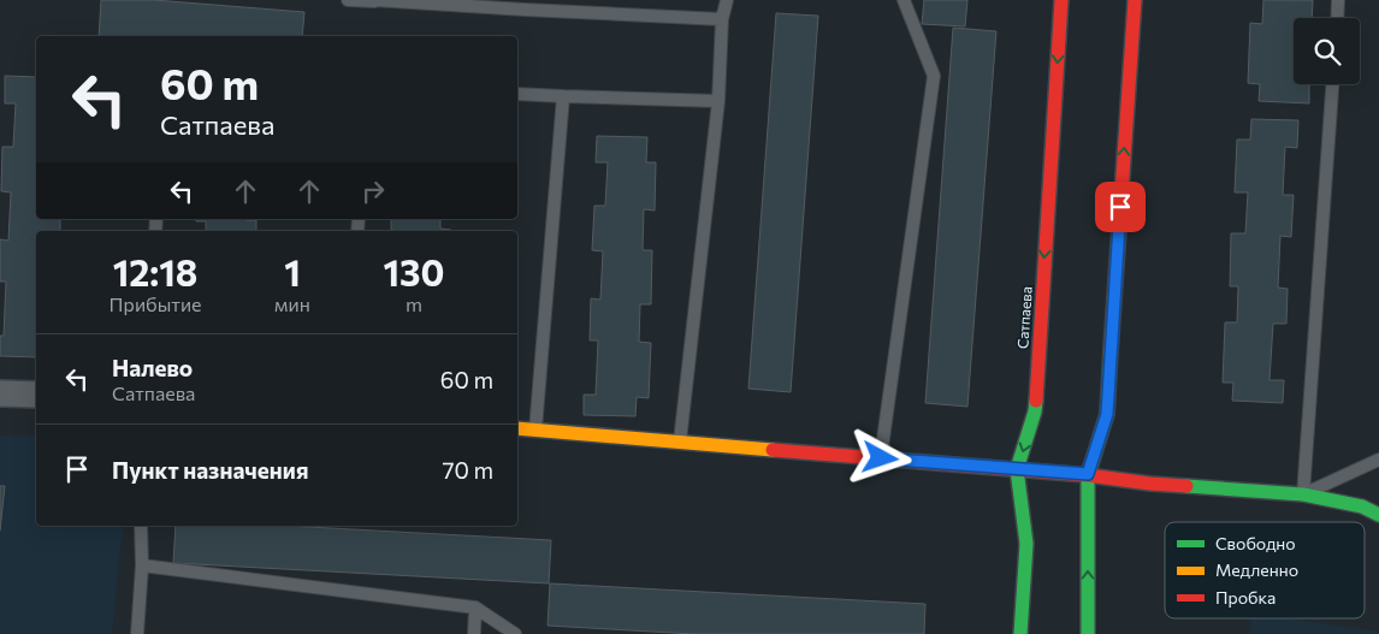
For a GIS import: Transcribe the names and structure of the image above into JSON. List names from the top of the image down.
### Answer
{
  "streets": {
    "street": ["Сатпаева"]
  },
  "legend": ["Свободно", "Медленно", "Пробка"],
  "page": {
    "turn": ["60 m", "Сатпаева"],
    "eta": [
      "12:18",
      "Прибытие",
      "1",
      "мин",
      "130",
      "m"
    ],
    "list": [
      {
        "name": "Налево",
        "note": "Сатпаева",
        "value": "60 m"
      },
      {
        "name": "Пункт назначения",
        "value": "70 m"
      }
    ]
  }
}
